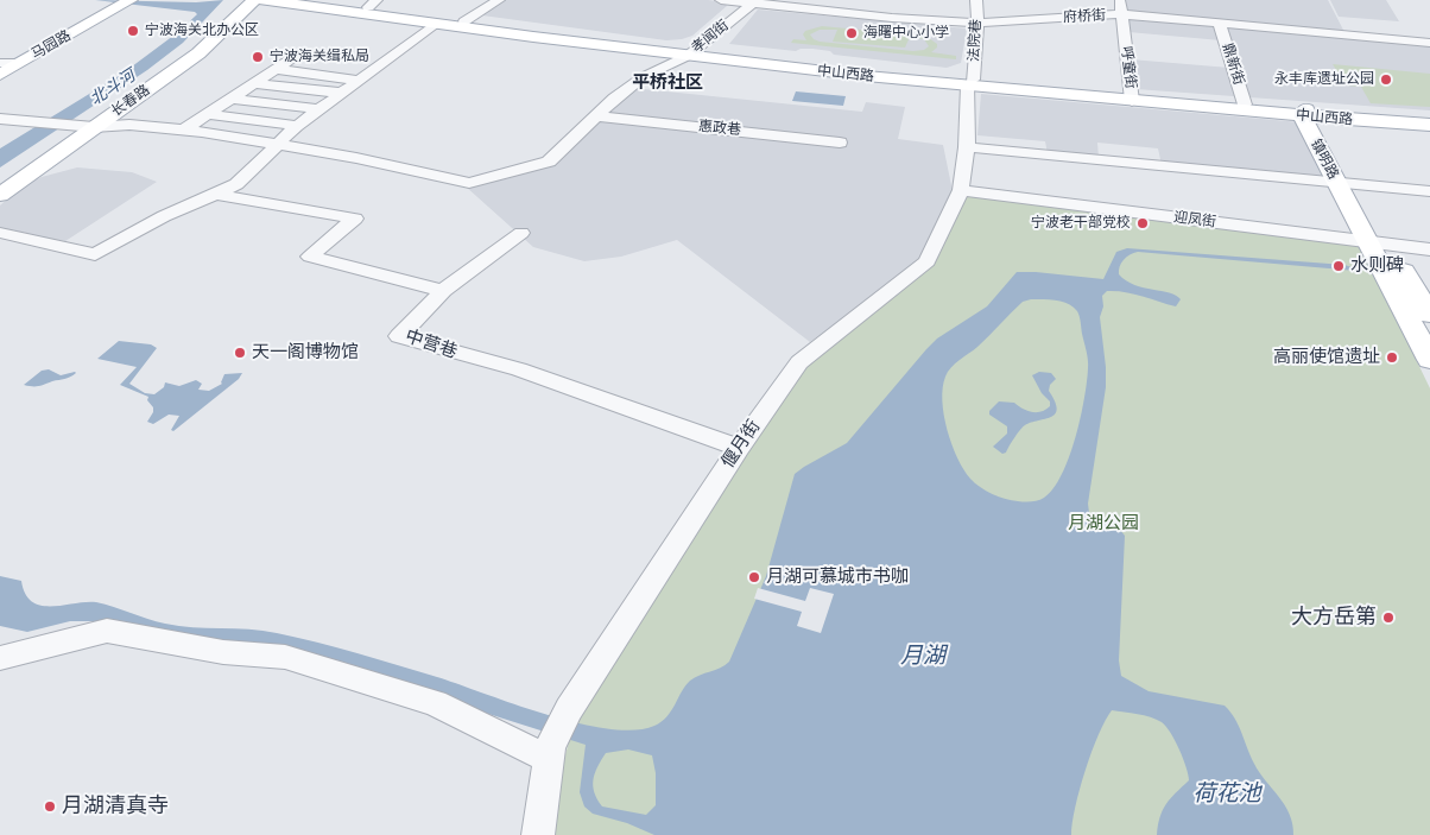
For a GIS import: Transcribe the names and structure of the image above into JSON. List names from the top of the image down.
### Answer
{
  "streets": {
    "main road": [
      "马园路",
      "中山西路",
      "长春路",
      "镇明路"
    ],
    "street": [
      "府桥街",
      "孝闻街",
      "法院巷",
      "鼎新街",
      "呼童街",
      "惠政巷",
      "迎凤街",
      "中营巷",
      "偃月街"
    ]
  },
  "crossings": [
    ["府桥街", "孝闻街"],
    ["府桥街", "法院巷"],
    ["府桥街", "鼎新街"],
    ["府桥街", "呼童街"],
    ["孝闻街", "中山西路"],
    ["法院巷", "中山西路"],
    ["法院巷", "偃月街"],
    ["鼎新街", "中山西路"],
    ["呼童街", "中山西路"],
    ["中山西路", "镇明路"],
    ["中山西路", "偃月街"],
    ["镇明路", "迎凤街"],
    ["迎凤街", "偃月街"],
    ["中营巷", "偃月街"]
  ],
  "districts": ["平桥社区"],
  "water": ["北斗河", "月湖", "荷花池"],
  "parks": ["月湖公园"],
  "places": [
    "宁波海关北办公区",
    "海曙中心小学",
    "宁波海关缉私局",
    "永丰库遗址公园",
    "宁波老干部党校",
    "水则碑",
    "天一阁博物馆",
    "高丽使馆遗址",
    "月湖可慕城市书咖",
    "大方岳第",
    "月湖清真寺"
  ]
}
